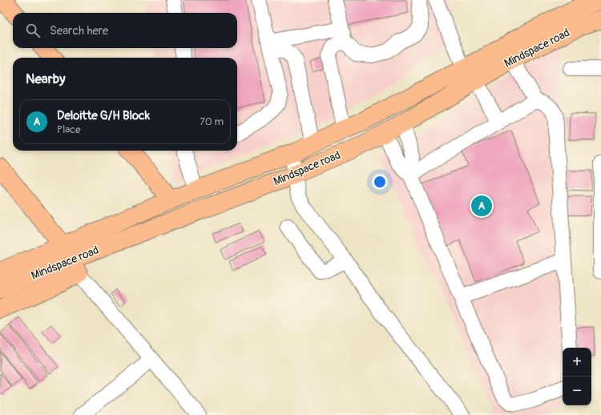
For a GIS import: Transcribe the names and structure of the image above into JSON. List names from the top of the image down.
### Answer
{
  "streets": {
    "main road": ["Mindspace road"]
  },
  "page": {
    "search": "Search here",
    "heading": "Nearby",
    "list": [
      {
        "mark": "A",
        "name": "Deloitte G/H Block",
        "note": "Place",
        "value": "70 m"
      }
    ],
    "pins": "A",
    "map_buttons": ["+", "−"]
  }
}
